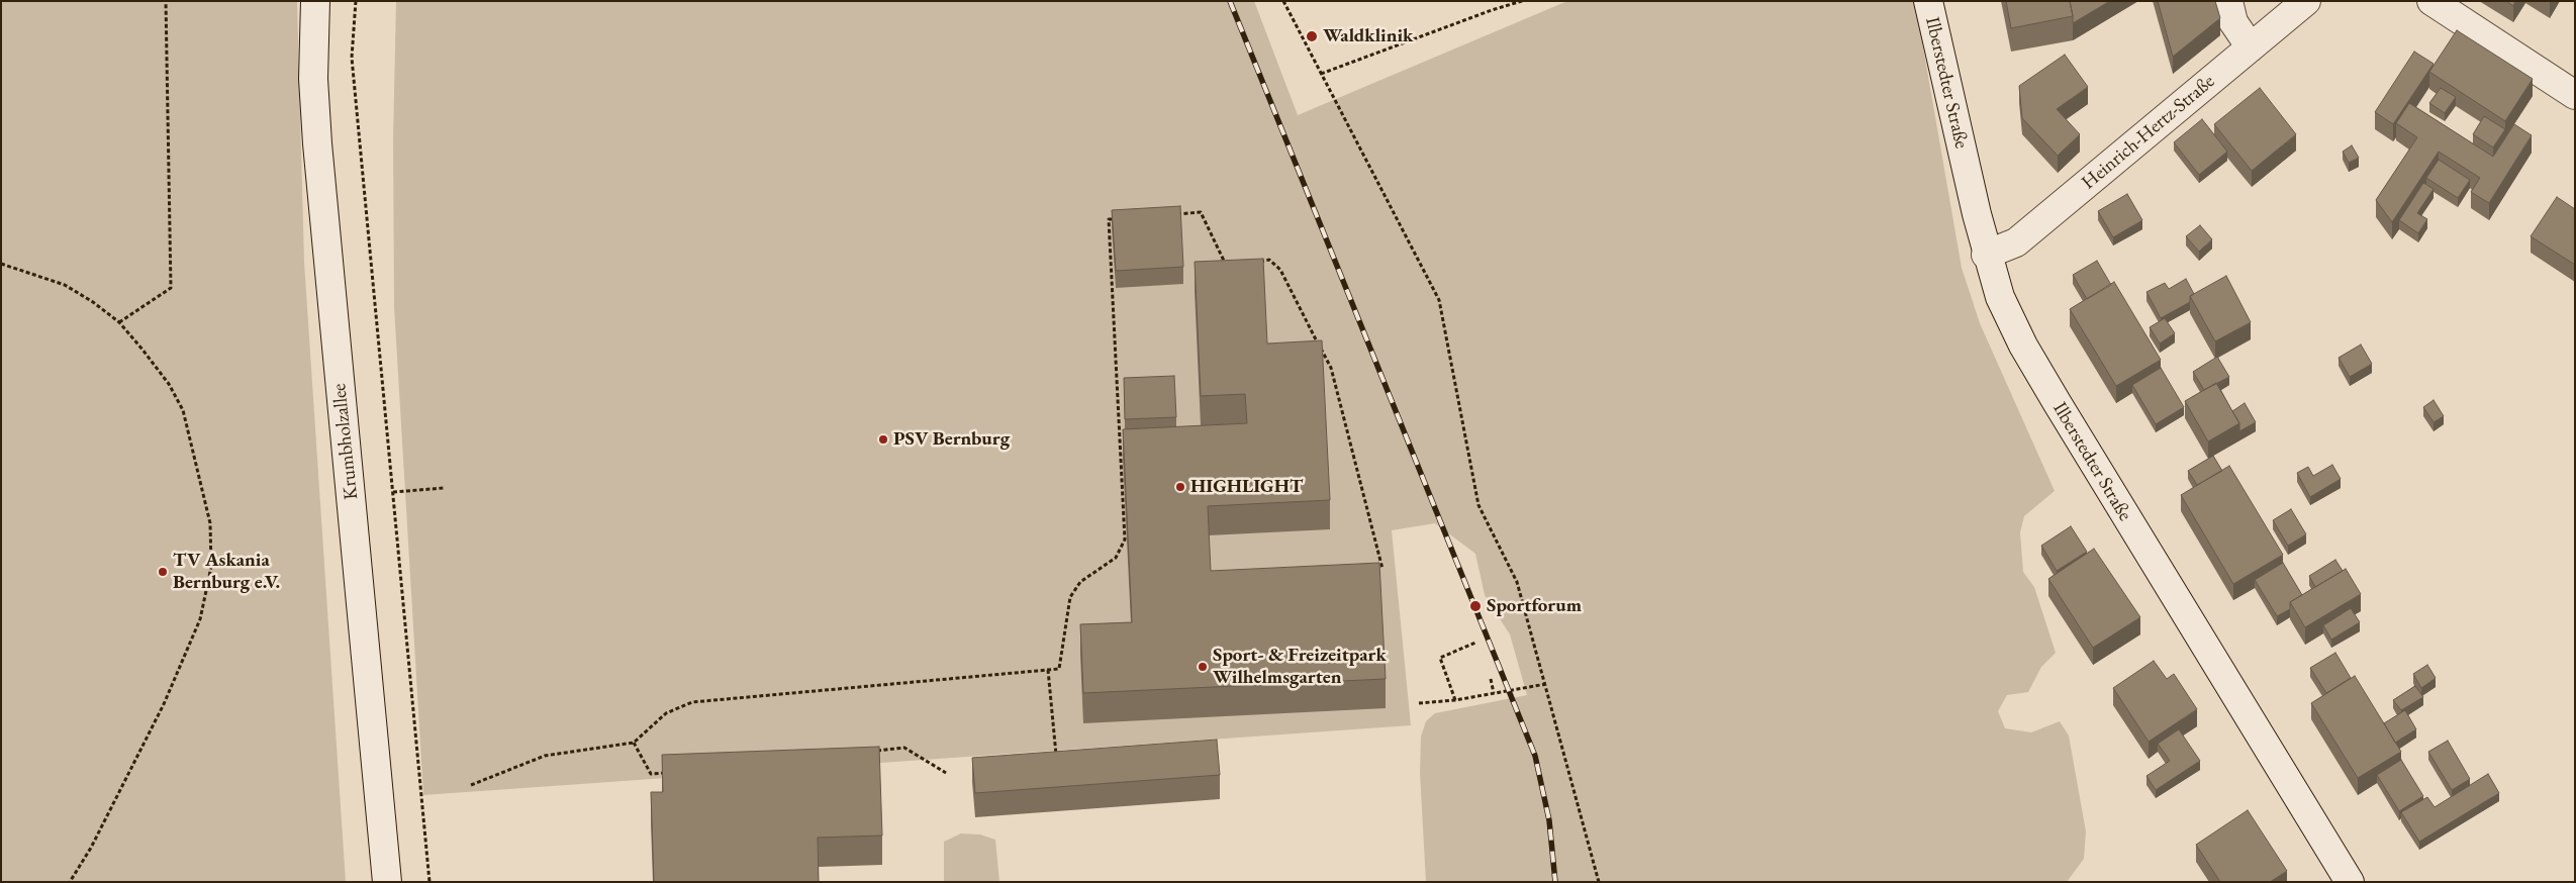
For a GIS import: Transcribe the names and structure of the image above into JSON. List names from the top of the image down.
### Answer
{
  "streets": {
    "street": ["Ilberstedter Straße", "Heinrich-Hertz-Straße", "Krumbholzallee"]
  },
  "crossings": [
    ["Ilberstedter Straße", "Heinrich-Hertz-Straße"]
  ],
  "places": [
    "Waldklinik",
    "PSV Bernburg",
    "HIGHLIGHT",
    "TV Askania Bernburg e.V.",
    "Sportforum",
    "Sport- & Freizeitpark Wilhelmsgarten"
  ]
}
